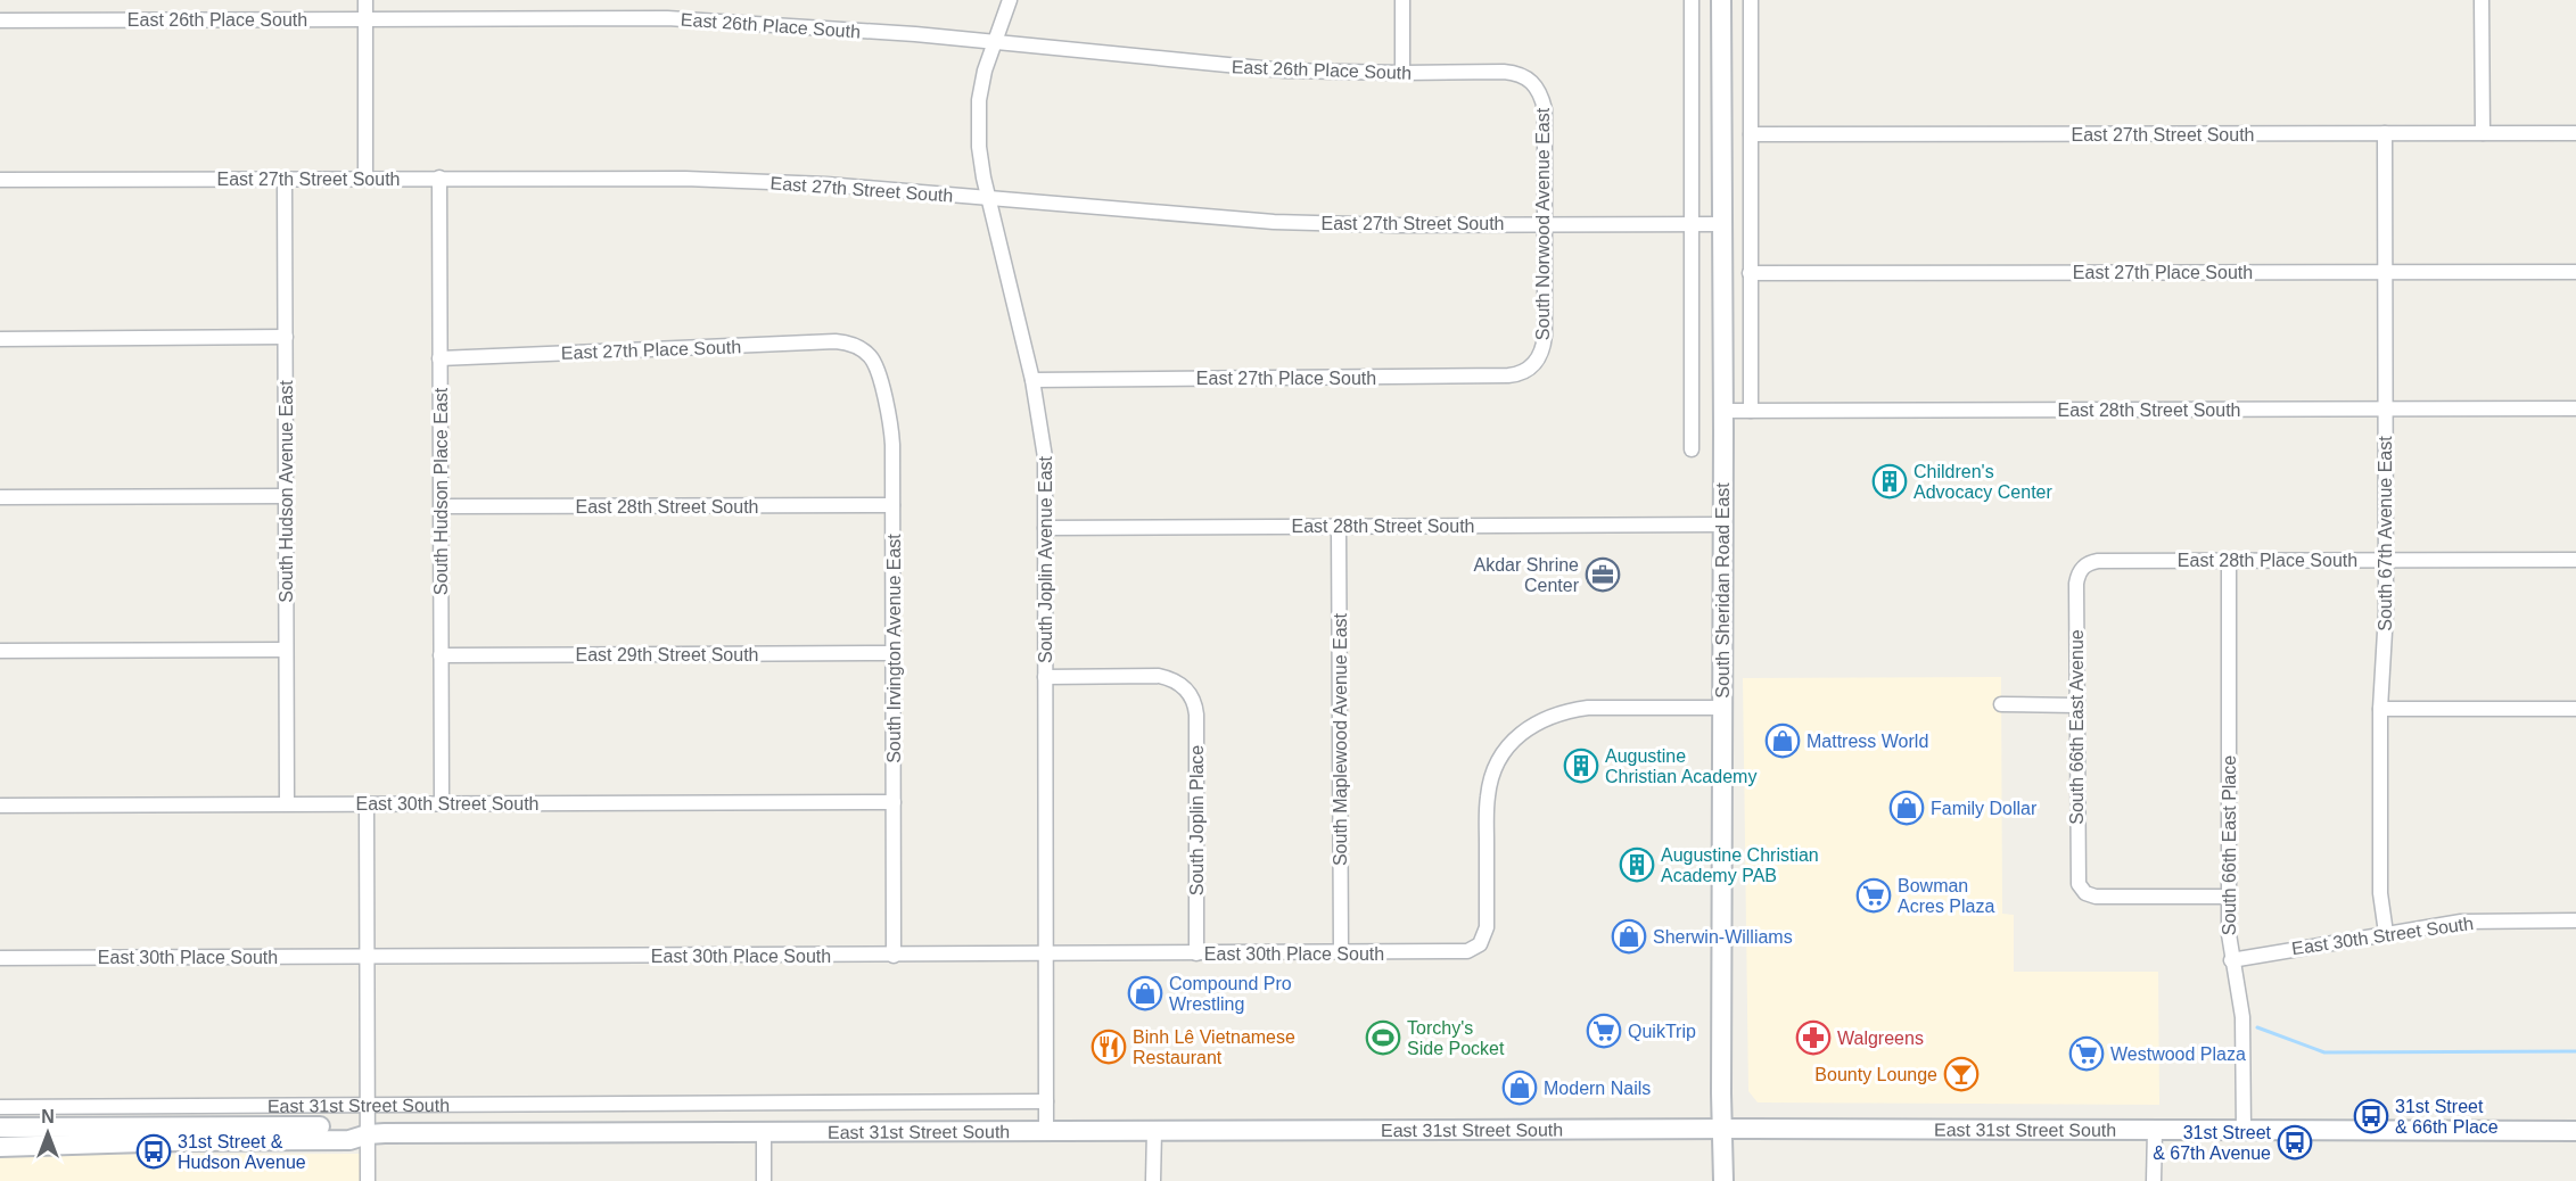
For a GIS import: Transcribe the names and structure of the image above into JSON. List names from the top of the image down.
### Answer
{
  "streets": {
    "main road": ["South Sheridan Road East", "East 31st Street South"],
    "street": [
      "East 26th Place South",
      "East 27th Street South",
      "South Norwood Avenue East",
      "East 27th Place South",
      "East 28th Street South",
      "South Hudson Avenue East",
      "South Hudson Place East",
      "South 67th Avenue East",
      "South Joplin Avenue East",
      "East 28th Place South",
      "South Irvington Avenue East",
      "East 29th Street South",
      "South 66th East Avenue",
      "South Maplewood Avenue East",
      "East 30th Street South",
      "South Joplin Place",
      "South 66th East Place",
      "East 30th Place South"
    ]
  },
  "crossings": [
    ["East 26th Place South", "South Norwood Avenue East"],
    ["East 26th Place South", "South Joplin Avenue East"],
    ["East 27th Street South", "South Norwood Avenue East"],
    ["East 27th Street South", "South Hudson Avenue East"],
    ["East 27th Street South", "South Hudson Place East"],
    ["East 27th Street South", "South 67th Avenue East"],
    ["East 27th Street South", "South Joplin Avenue East"],
    ["East 27th Street South", "South Sheridan Road East"],
    ["South Norwood Avenue East", "East 27th Place South"],
    ["East 27th Place South", "South Hudson Place East"],
    ["East 27th Place South", "South 67th Avenue East"],
    ["East 27th Place South", "South Joplin Avenue East"],
    ["East 27th Place South", "South Irvington Avenue East"],
    ["East 28th Street South", "South Hudson Place East"],
    ["East 28th Street South", "South 67th Avenue East"],
    ["East 28th Street South", "South Joplin Avenue East"],
    ["East 28th Street South", "South Sheridan Road East"],
    ["East 28th Street South", "South Irvington Avenue East"],
    ["East 28th Street South", "South Maplewood Avenue East"],
    ["South Hudson Avenue East", "East 30th Street South"],
    ["South Hudson Place East", "East 29th Street South"],
    ["South Hudson Place East", "East 30th Street South"],
    ["South 67th Avenue East", "East 28th Place South"],
    ["South 67th Avenue East", "East 30th Street South"],
    ["South Joplin Avenue East", "South Joplin Place"],
    ["South Joplin Avenue East", "East 30th Place South"],
    ["South Joplin Avenue East", "East 31st Street South"],
    ["East 28th Place South", "South 66th East Avenue"],
    ["East 28th Place South", "South 66th East Place"],
    ["South Sheridan Road East", "East 30th Place South"],
    ["South Sheridan Road East", "East 31st Street South"],
    ["South Irvington Avenue East", "East 29th Street South"],
    ["South Irvington Avenue East", "East 30th Street South"],
    ["South Irvington Avenue East", "East 30th Place South"],
    ["South 66th East Avenue", "South 66th East Place"],
    ["South Maplewood Avenue East", "East 30th Place South"],
    ["East 30th Street South", "South 66th East Place"],
    ["South Joplin Place", "East 30th Place South"],
    ["South 66th East Place", "East 31st Street South"]
  ],
  "places": {
    "building": ["Children's Advocacy Center", "Augustine Christian Academy", "Augustine Christian Academy PAB"],
    "office": ["Akdar Shrine Center"],
    "shop": [
      "Mattress World",
      "Family Dollar",
      "Sherwin-Williams",
      "Compound Pro Wrestling",
      "Modern Nails"
    ],
    "supermarket": ["Bowman Acres Plaza", "QuikTrip", "Westwood Plaza"],
    "sports": ["Torchy's Side Pocket"],
    "pharmacy": ["Walgreens"],
    "restaurant": ["Binh Lê Vietnamese Restaurant"],
    "bar": ["Bounty Lounge"],
    "bus stop": ["31st Street & 66th Place", "31st Street & 67th Avenue", "31st Street & Hudson Avenue"]
  },
  "north": "top"
}
